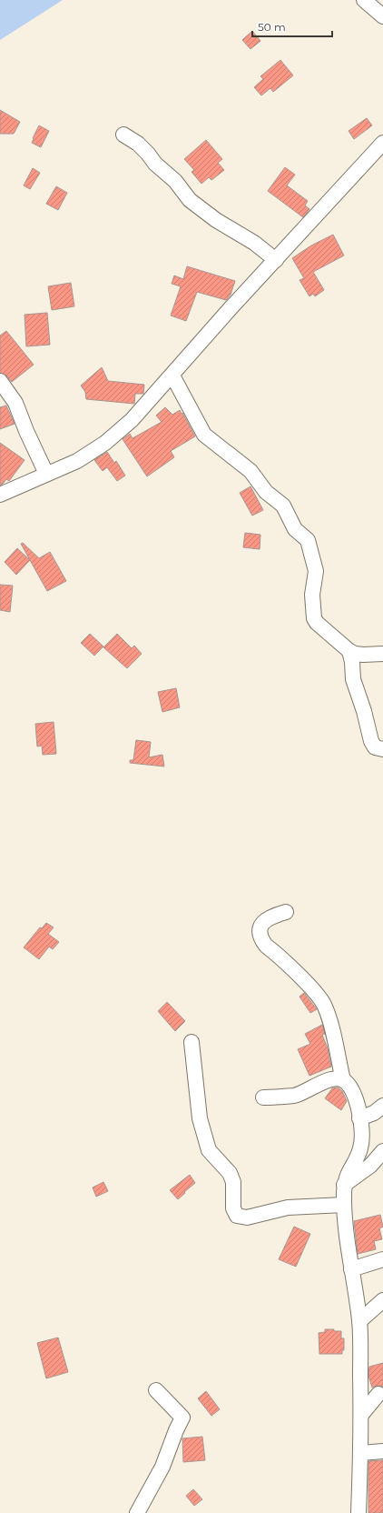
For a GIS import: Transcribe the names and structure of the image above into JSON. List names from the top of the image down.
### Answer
{
  "scale_bar": "50 m"
}
